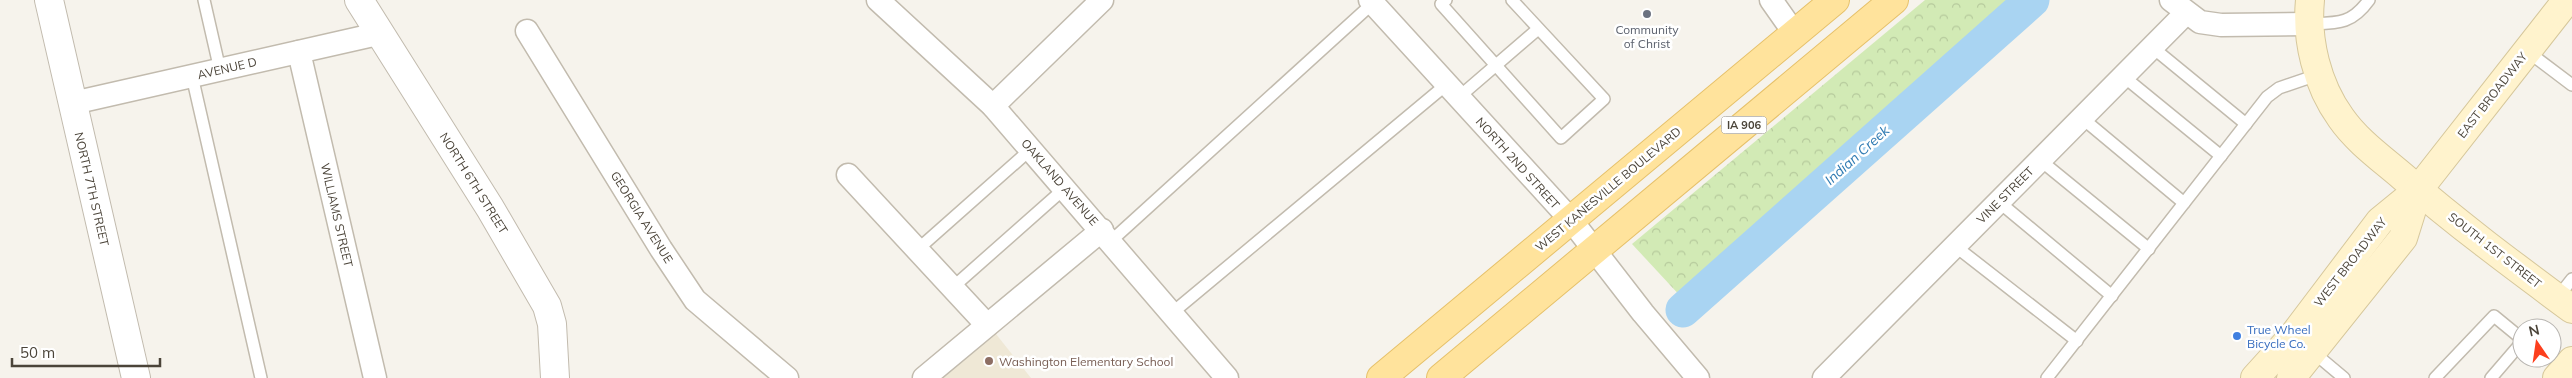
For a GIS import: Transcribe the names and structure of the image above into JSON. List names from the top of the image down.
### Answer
{
  "streets": {
    "main road": [
      "EAST BROADWAY",
      "IA 906",
      "WEST KANESVILLE BOULEVARD",
      "SOUTH 1ST STREET",
      "WEST BROADWAY"
    ],
    "street": [
      "AVENUE D",
      "NORTH 2ND STREET",
      "OAKLAND AVENUE",
      "NORTH 6TH STREET",
      "NORTH 7TH STREET",
      "VINE STREET",
      "WILLIAMS STREET",
      "GEORGIA AVENUE"
    ]
  },
  "crossings": [
    ["AVENUE D", "NORTH 6TH STREET"],
    ["AVENUE D", "NORTH 7TH STREET"],
    ["AVENUE D", "WILLIAMS STREET"],
    ["EAST BROADWAY", "SOUTH 1ST STREET"],
    ["EAST BROADWAY", "WEST BROADWAY"],
    ["IA 906", "NORTH 2ND STREET"],
    ["NORTH 2ND STREET", "WEST KANESVILLE BOULEVARD"],
    ["SOUTH 1ST STREET", "WEST BROADWAY"]
  ],
  "water": ["Indian Creek"],
  "places": ["Community of Christ", "True Wheel Bicycle Co.", "Washington Elementary School"],
  "scale_bar": "50 m",
  "north": "top"
}
